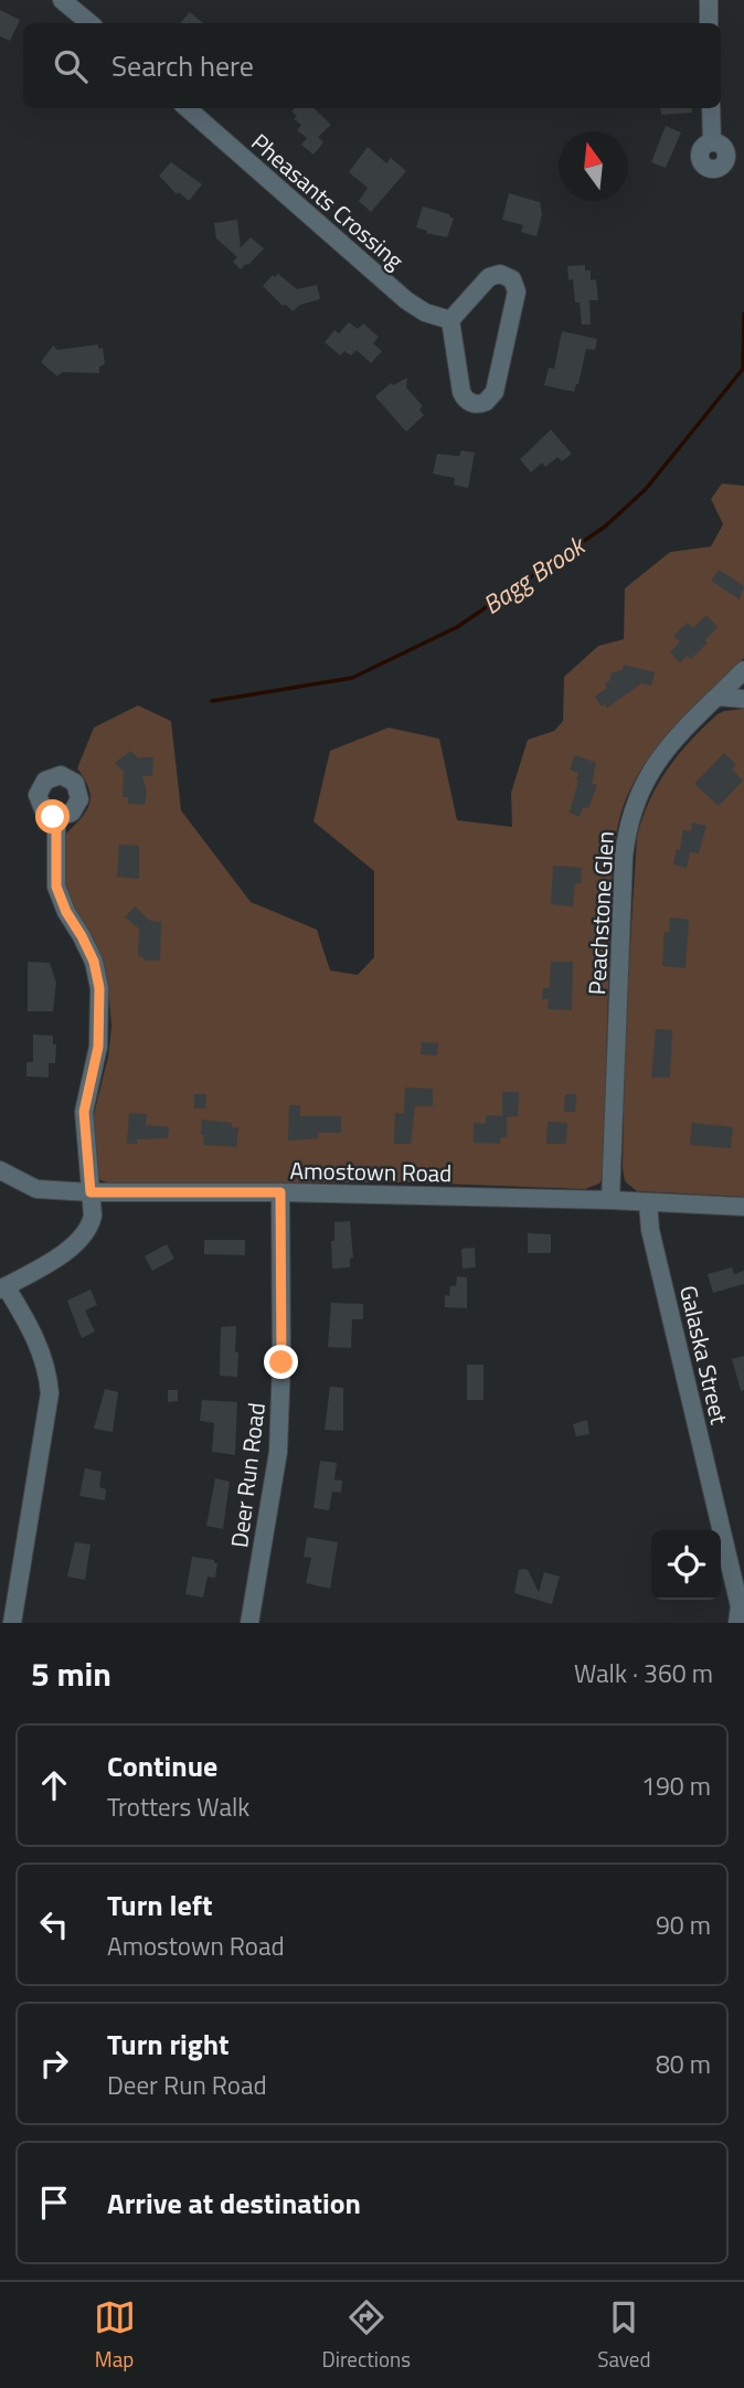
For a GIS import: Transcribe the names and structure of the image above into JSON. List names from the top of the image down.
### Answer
{
  "streets": {
    "street": [
      "Pheasants Crossing",
      "Peachstone Glen",
      "Amostown Road",
      "Galaska Street",
      "Deer Run Road"
    ]
  },
  "crossings": [
    ["Peachstone Glen", "Amostown Road"],
    ["Amostown Road", "Galaska Street"],
    ["Amostown Road", "Deer Run Road"]
  ],
  "water": ["Bagg Brook"],
  "north": "top",
  "page": {
    "search": "Search here",
    "heading": ["5 min", "Walk · 360 m"],
    "list": [
      ["Continue", "Trotters Walk", "190 m"],
      ["Turn left", "Amostown Road", "90 m"],
      ["Turn right", "Deer Run Road", "80 m"],
      "Arrive at destination"
    ],
    "nav": ["Map", "Directions", "Saved"]
  }
}
